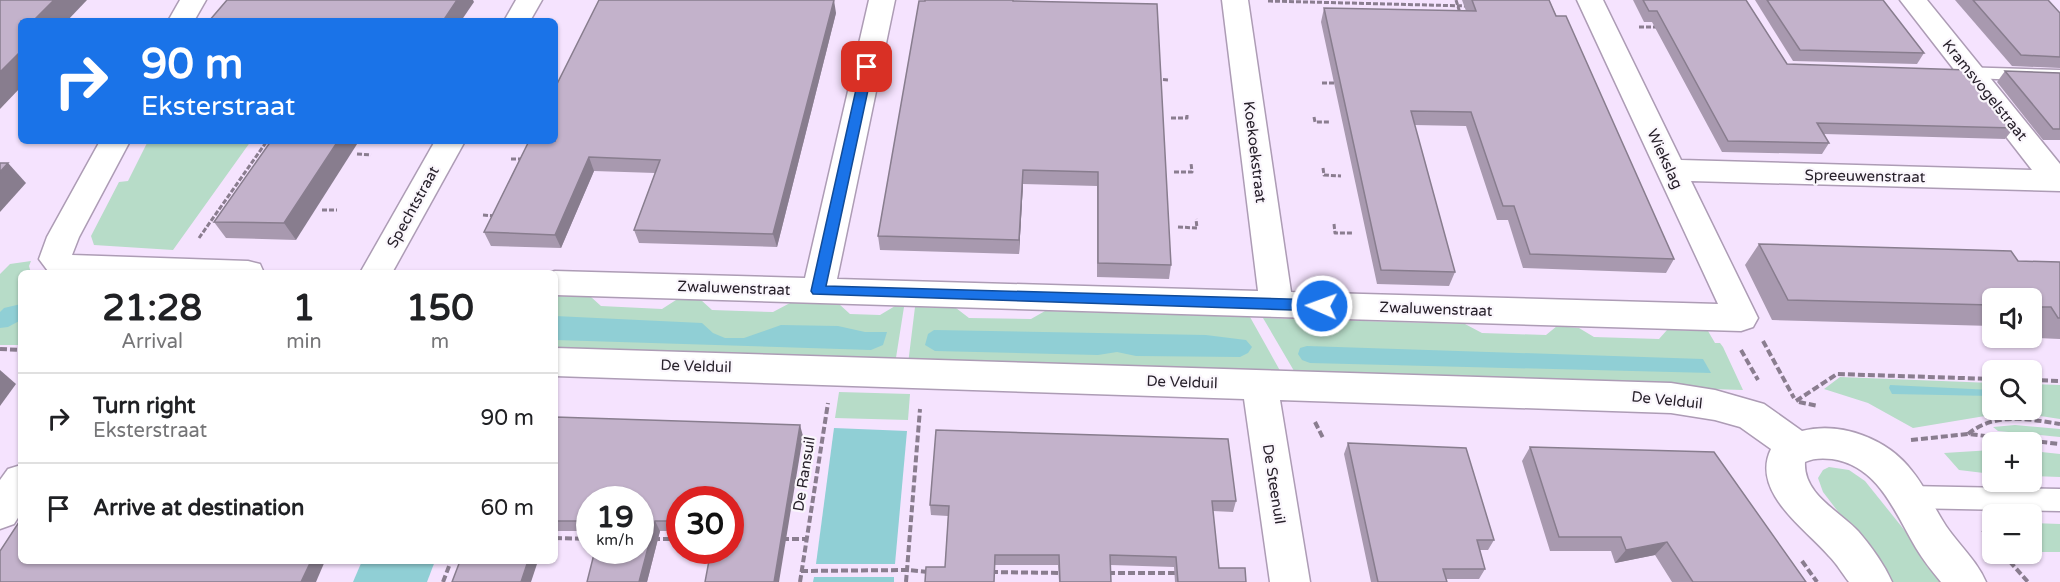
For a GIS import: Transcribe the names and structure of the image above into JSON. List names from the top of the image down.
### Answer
{
  "streets": {
    "street": [
      "Kramsvogelstraat",
      "Koekoekstraat",
      "Wiekslag",
      "Spreeuwenstraat",
      "Spechtstraat",
      "Zwaluwenstraat",
      "De Velduil",
      "De Steenuil"
    ],
    "path": ["De Ransuil"]
  },
  "crossings": [
    ["Kramsvogelstraat", "Spreeuwenstraat"],
    ["Koekoekstraat", "Zwaluwenstraat"],
    ["Wiekslag", "Spreeuwenstraat"],
    ["Wiekslag", "Zwaluwenstraat"],
    ["De Velduil", "De Ransuil"],
    ["De Velduil", "De Steenuil"]
  ],
  "page": {
    "turn": ["90 m", "Eksterstraat"],
    "eta": [
      "21:28",
      "Arrival",
      "1",
      "min",
      "150",
      "m"
    ],
    "map_buttons": ["+", "−"],
    "list": [
      {
        "name": "Turn right",
        "note": "Eksterstraat",
        "value": "90 m"
      },
      {
        "name": "Arrive at destination",
        "value": "60 m"
      }
    ],
    "speed": "19 km/h",
    "limit": "30"
  }
}
